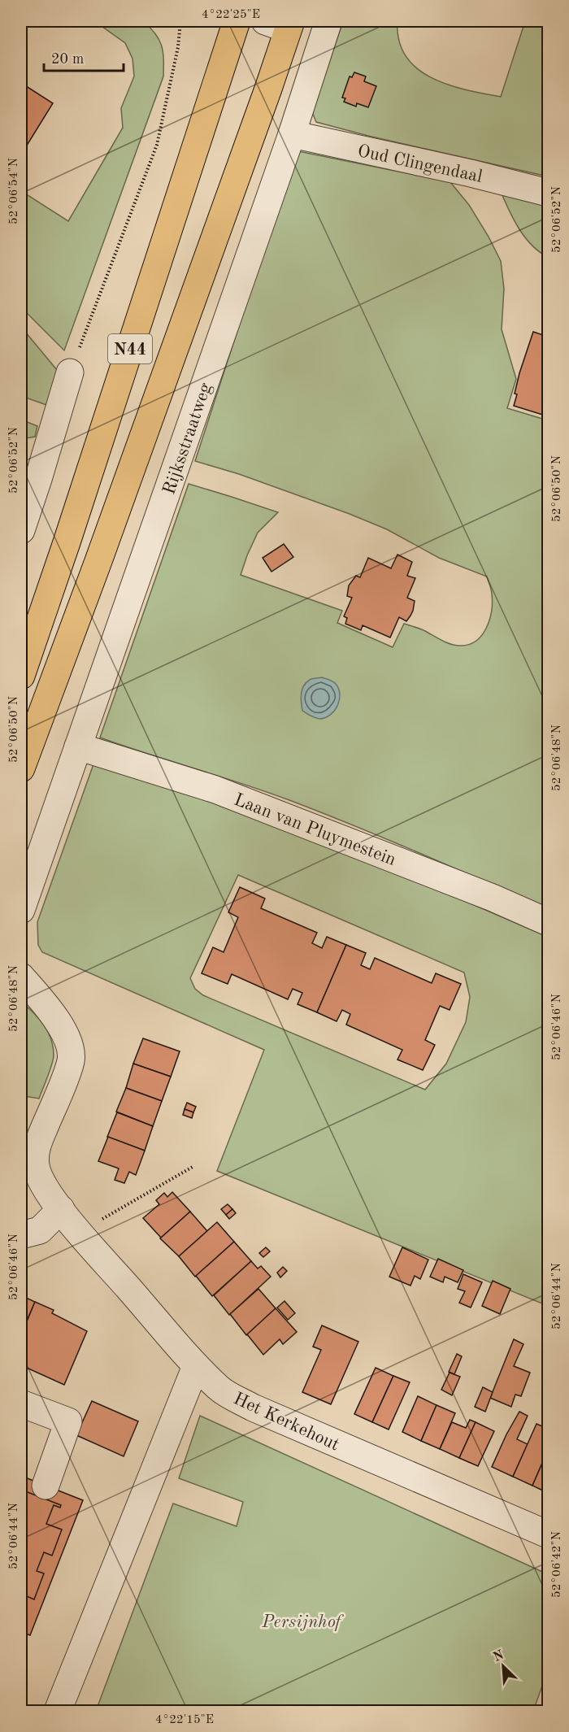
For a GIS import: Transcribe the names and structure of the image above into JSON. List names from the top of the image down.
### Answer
{
  "streets": {
    "main road": ["N44"],
    "street": [
      "Oud Clingendaal",
      "Rijksstraatweg",
      "Laan van Pluymestein",
      "Het Kerkehout"
    ]
  },
  "crossings": [
    ["Oud Clingendaal", "Rijksstraatweg"],
    ["Rijksstraatweg", "Laan van Pluymestein"]
  ],
  "parks": ["Persijnhof"],
  "scale_bar": "20 m",
  "north": "top left",
  "coordinates": [
    "4°22'25\"E",
    "52°06'54\"N",
    "52°06'52\"N",
    "52°06'50\"N",
    "52°06'48\"N",
    "52°06'46\"N",
    "52°06'44\"N",
    "52°06'42\"N",
    "4°22'15\"E"
  ]
}
